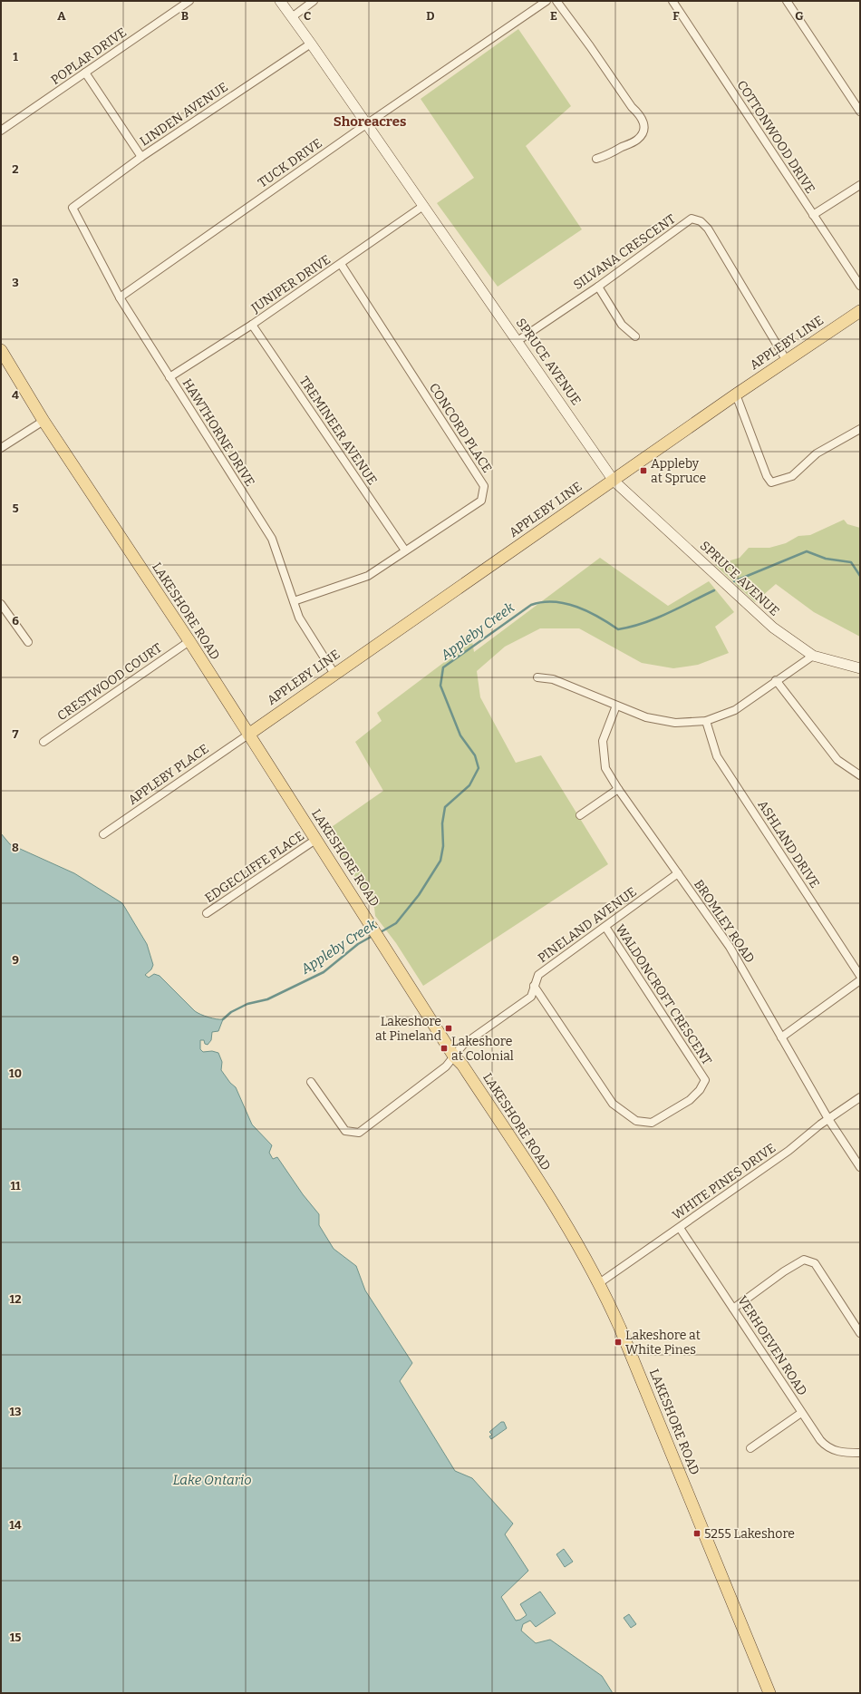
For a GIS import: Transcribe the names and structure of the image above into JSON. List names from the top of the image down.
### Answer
{
  "streets": {
    "main road": ["APPLEBY LINE", "LAKESHORE ROAD"],
    "street": [
      "POPLAR DRIVE",
      "LINDEN AVENUE",
      "COTTONWOOD DRIVE",
      "TUCK DRIVE",
      "SILVANA CRESCENT",
      "JUNIPER DRIVE",
      "SPRUCE AVENUE",
      "CONCORD PLACE",
      "TREMINEER AVENUE",
      "HAWTHORNE DRIVE",
      "CRESTWOOD COURT",
      "APPLEBY PLACE",
      "ASHLAND DRIVE",
      "EDGECLIFFE PLACE",
      "BROMLEY ROAD",
      "PINELAND AVENUE",
      "WALDONCROFT CRESCENT",
      "WHITE PINES DRIVE",
      "VERHOEVEN ROAD"
    ]
  },
  "crossings": [
    ["LINDEN AVENUE", "SPRUCE AVENUE"],
    ["LINDEN AVENUE", "HAWTHORNE DRIVE"],
    ["TUCK DRIVE", "SPRUCE AVENUE"],
    ["TUCK DRIVE", "HAWTHORNE DRIVE"],
    ["SILVANA CRESCENT", "APPLEBY LINE"],
    ["SILVANA CRESCENT", "SPRUCE AVENUE"],
    ["JUNIPER DRIVE", "SPRUCE AVENUE"],
    ["JUNIPER DRIVE", "CONCORD PLACE"],
    ["JUNIPER DRIVE", "TREMINEER AVENUE"],
    ["JUNIPER DRIVE", "HAWTHORNE DRIVE"],
    ["APPLEBY LINE", "SPRUCE AVENUE"],
    ["APPLEBY LINE", "HAWTHORNE DRIVE"],
    ["APPLEBY LINE", "LAKESHORE ROAD"],
    ["APPLEBY LINE", "APPLEBY PLACE"],
    ["CONCORD PLACE", "TREMINEER AVENUE"],
    ["CONCORD PLACE", "HAWTHORNE DRIVE"],
    ["LAKESHORE ROAD", "CRESTWOOD COURT"],
    ["LAKESHORE ROAD", "APPLEBY PLACE"],
    ["LAKESHORE ROAD", "EDGECLIFFE PLACE"],
    ["LAKESHORE ROAD", "PINELAND AVENUE"],
    ["LAKESHORE ROAD", "WHITE PINES DRIVE"],
    ["BROMLEY ROAD", "PINELAND AVENUE"],
    ["BROMLEY ROAD", "WHITE PINES DRIVE"],
    ["PINELAND AVENUE", "WALDONCROFT CRESCENT"],
    ["WHITE PINES DRIVE", "VERHOEVEN ROAD"]
  ],
  "districts": ["Shoreacres"],
  "water": ["Appleby Creek", "Lake Ontario"],
  "places": {
    "transit": [
      "Appleby at Spruce",
      "Lakeshore at Pineland",
      "Lakeshore at Colonial",
      "Lakeshore at White Pines",
      "5255 Lakeshore"
    ]
  },
  "grid": {
    "columns": [
      "A",
      "B",
      "C",
      "D",
      "E",
      "F",
      "G"
    ],
    "rows": [
      "1",
      "2",
      "3",
      "4",
      "5",
      "6",
      "7",
      "8",
      "9",
      "10",
      "11",
      "12",
      "13",
      "14",
      "15"
    ]
  }
}
